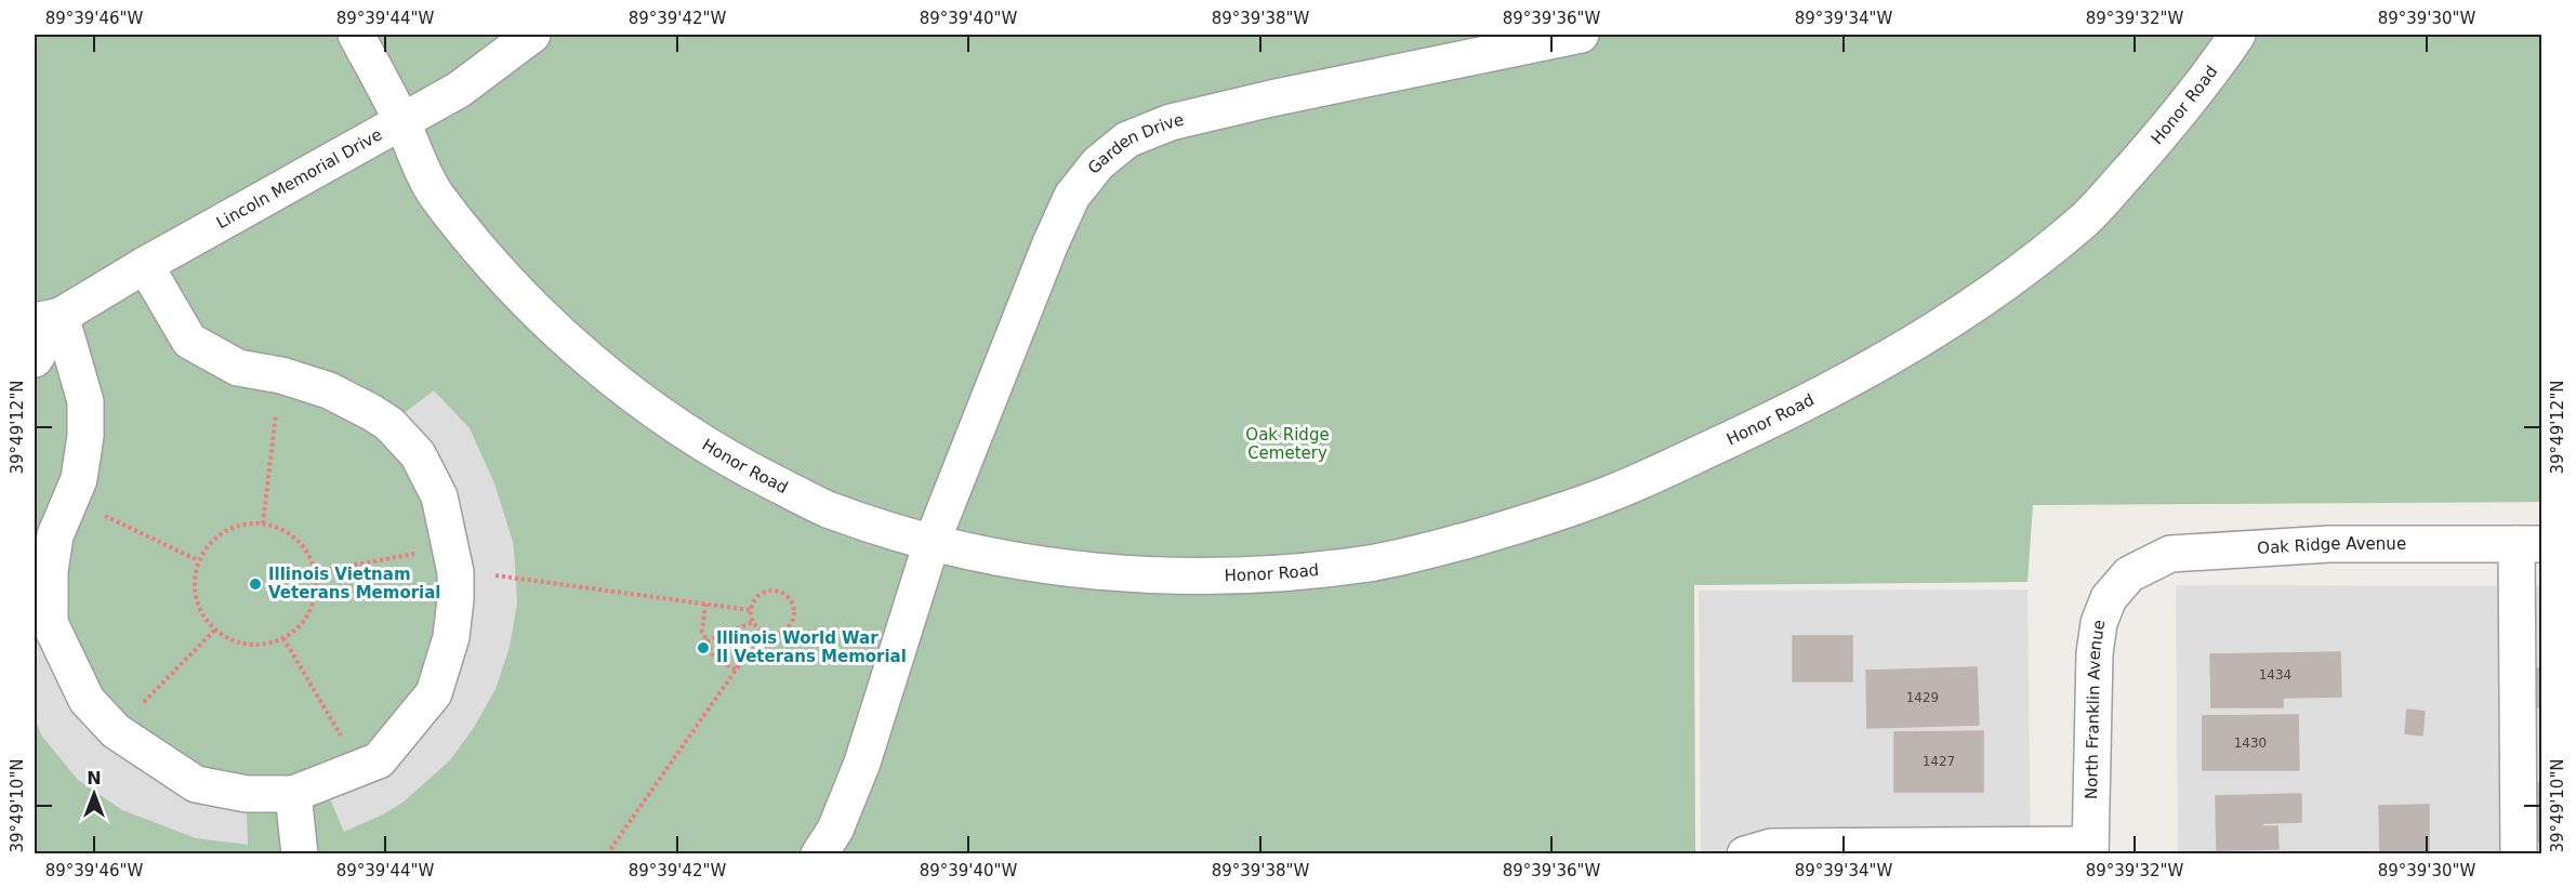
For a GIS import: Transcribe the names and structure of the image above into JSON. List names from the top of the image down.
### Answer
{
  "streets": {
    "street": [
      "Honor Road",
      "Garden Drive",
      "Lincoln Memorial Drive",
      "Oak Ridge Avenue",
      "North Franklin Avenue"
    ]
  },
  "crossings": [
    ["Honor Road", "Garden Drive"],
    ["Honor Road", "Lincoln Memorial Drive"],
    ["Oak Ridge Avenue", "North Franklin Avenue"]
  ],
  "parks": ["Oak Ridge Cemetery"],
  "places": ["Illinois Vietnam Veterans Memorial", "Illinois World War II Veterans Memorial"],
  "house_numbers": [
    "1434",
    "1429",
    "1430",
    "1427"
  ],
  "north": "top",
  "coordinates": [
    "89°39'46\"W",
    "89°39'44\"W",
    "89°39'42\"W",
    "89°39'40\"W",
    "89°39'38\"W",
    "89°39'36\"W",
    "89°39'34\"W",
    "89°39'32\"W",
    "89°39'30\"W",
    "39°49'12\"N",
    "39°49'10\"N"
  ]
}
